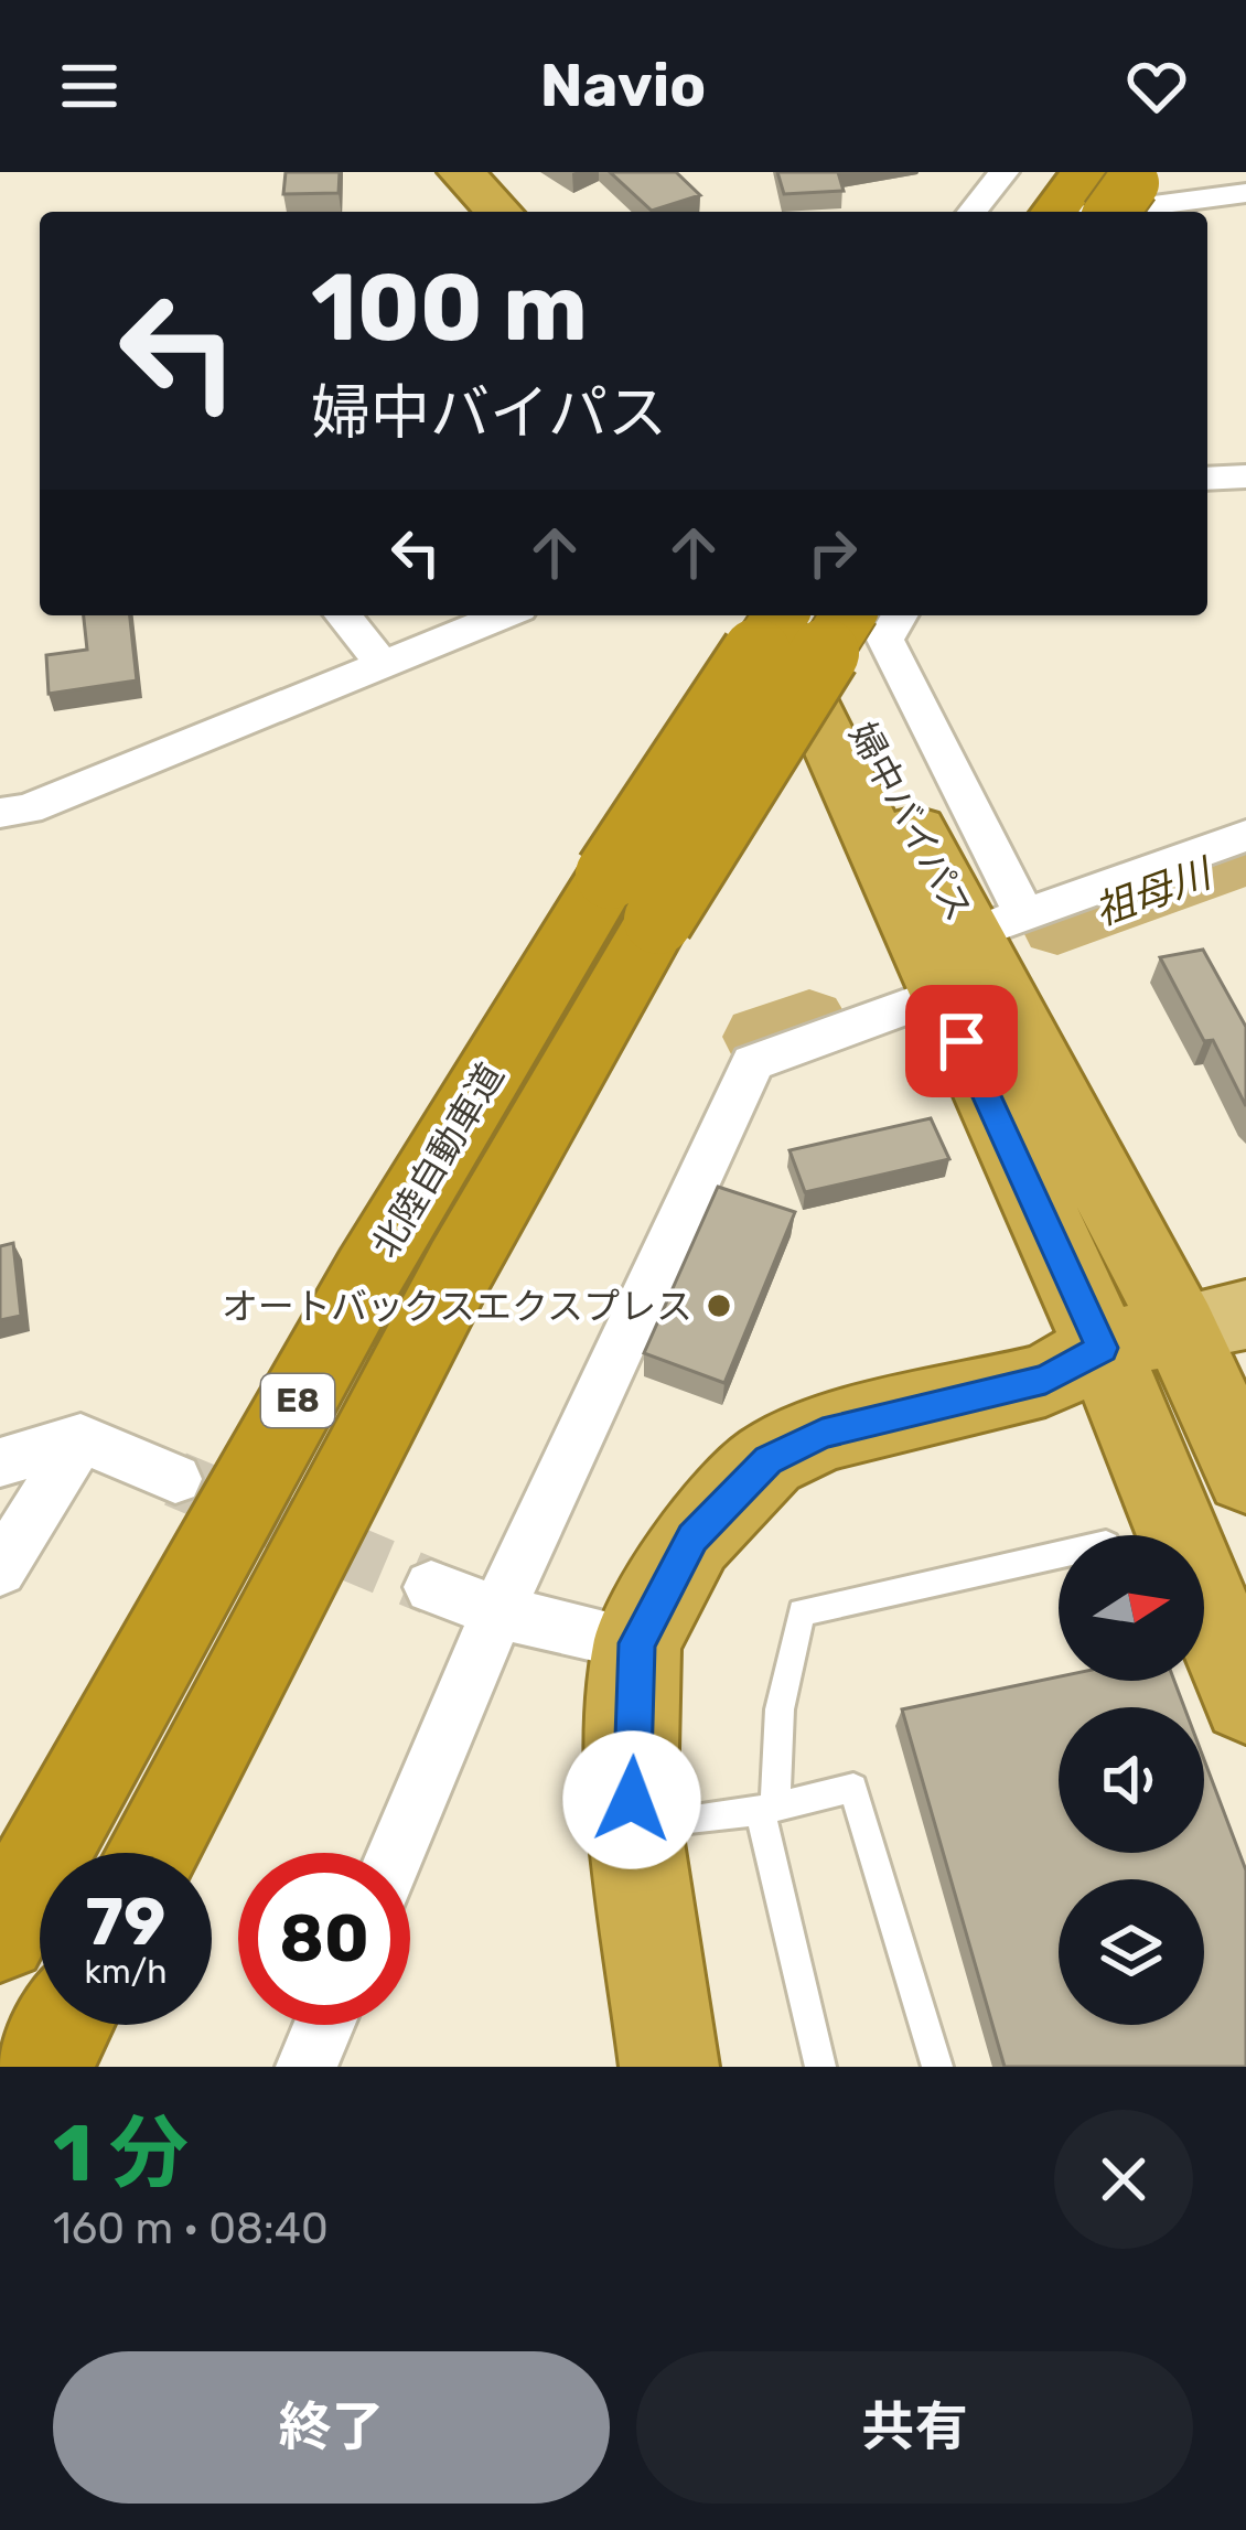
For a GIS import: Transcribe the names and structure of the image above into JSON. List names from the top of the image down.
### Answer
{
  "streets": {
    "highway": ["婦中バイパス", "北陸自動車道", "E8"]
  },
  "water": ["祖母川"],
  "places": ["オートバックスエクスプレス"],
  "north": "right",
  "page": {
    "header": "Navio",
    "turn": ["100 m", "婦中バイパス"],
    "speed": "79 km/h",
    "limit": "80",
    "heading": ["1 分", "160 m · 08:40"],
    "buttons": ["終了", "共有"]
  }
}
